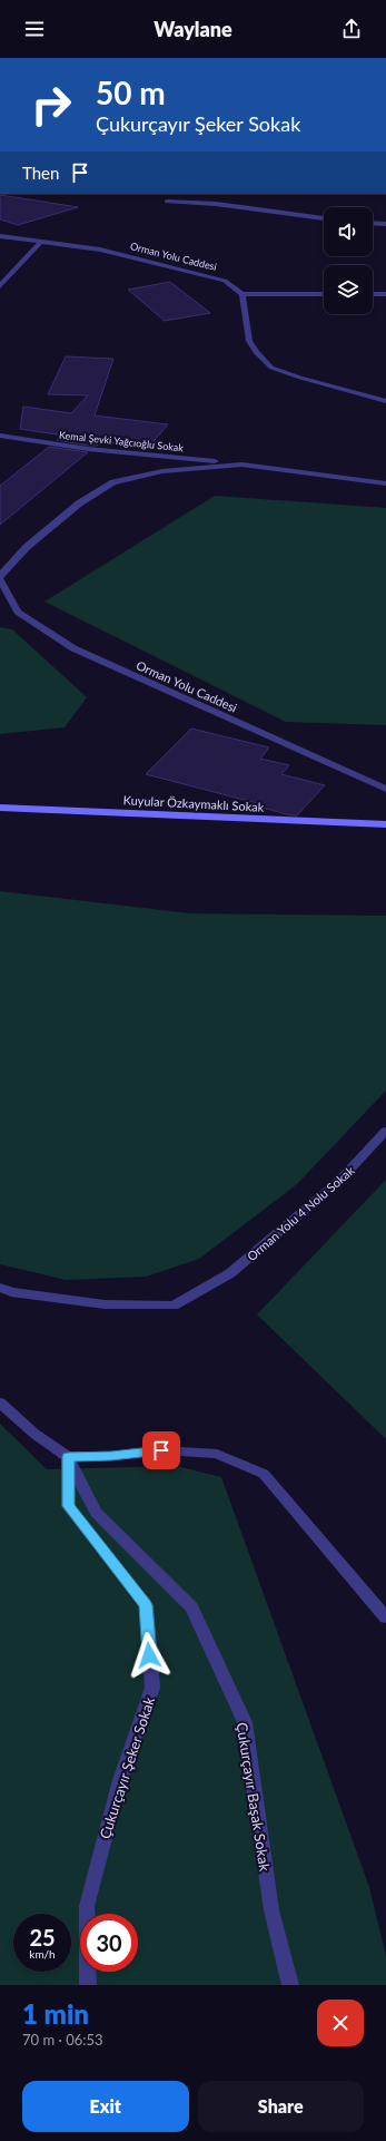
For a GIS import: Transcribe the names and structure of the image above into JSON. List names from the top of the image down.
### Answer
{
  "streets": {
    "street": [
      "Orman Yolu Caddesi",
      "Kemal Şevki Yağcıoğlu Sokak",
      "Kuyular Özkaymaklı Sokak",
      "Orman Yolu 4 Nolu Sokak",
      "Çukurçayır Şeker Sokak",
      "Çukurçayır Başak Sokak"
    ]
  },
  "crossings": [
    ["Çukurçayır Şeker Sokak", "Çukurçayır Başak Sokak"]
  ],
  "page": {
    "header": "Waylane",
    "turn": ["50 m", "Çukurçayır Şeker Sokak"],
    "then": "Then",
    "speed": "25 km/h",
    "limit": "30",
    "heading": ["1 min", "70 m · 06:53"],
    "buttons": ["Exit", "Share"]
  }
}
